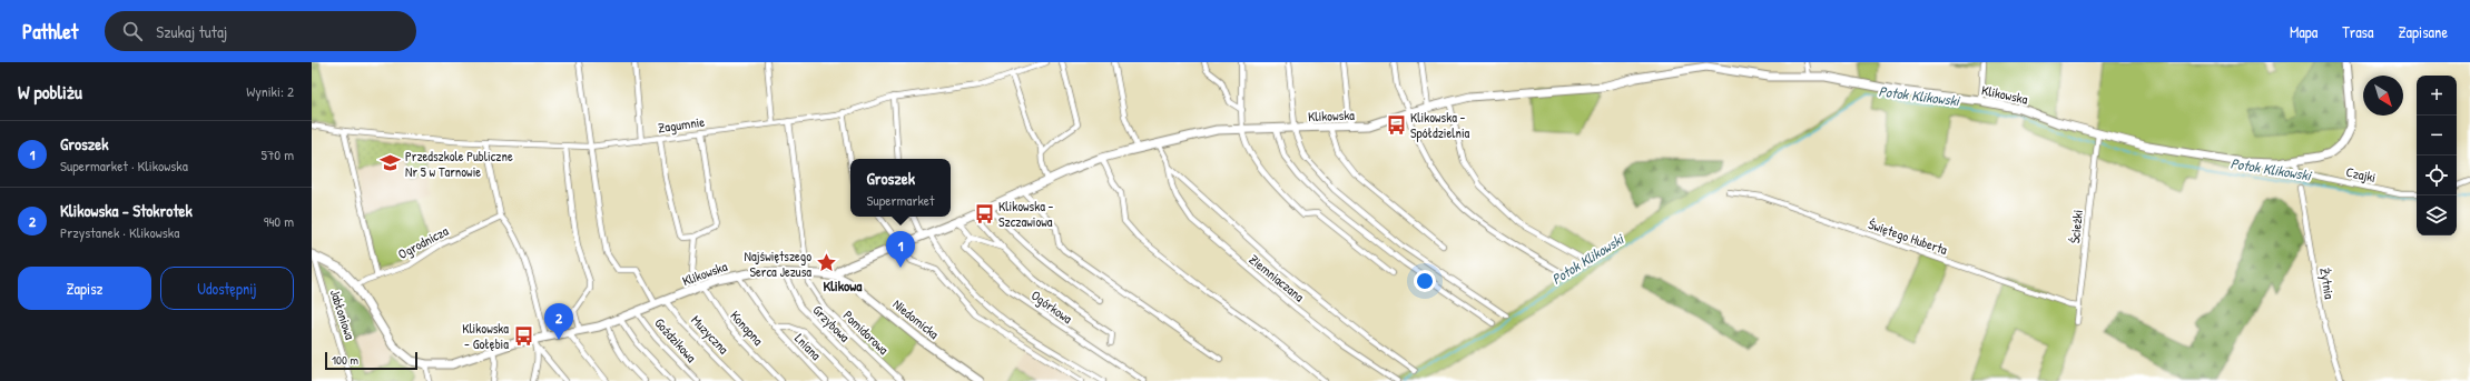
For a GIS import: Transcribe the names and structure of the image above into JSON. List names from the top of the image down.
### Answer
{
  "streets": {
    "street": [
      "Klikowska",
      "Zagumnie",
      "Czajki",
      "Ścieżki",
      "Świętego Huberta",
      "Ogrodnicza",
      "Ziemniaczana",
      "Żytnia",
      "Ogórkowa",
      "Jabłoniowa",
      "Niedomicka",
      "Grzybowa",
      "Konopna",
      "Pomidorowa",
      "Muzyczna",
      "Goździkowa",
      "Lniana"
    ]
  },
  "crossings": [
    ["Klikowska", "Czajki"],
    ["Klikowska", "Ścieżki"],
    ["Klikowska", "Ogrodnicza"],
    ["Klikowska", "Ziemniaczana"],
    ["Klikowska", "Jabłoniowa"],
    ["Klikowska", "Niedomicka"],
    ["Klikowska", "Grzybowa"],
    ["Klikowska", "Konopna"],
    ["Klikowska", "Pomidorowa"],
    ["Klikowska", "Muzyczna"],
    ["Klikowska", "Goździkowa"],
    ["Klikowska", "Lniana"],
    ["Ścieżki", "Świętego Huberta"]
  ],
  "districts": ["Klikowa"],
  "water": ["Potok Klikowski"],
  "places": {
    "bus stop": ["Klikowska - Spółdzielnia", "Klikowska - Szczawiowa", "Klikowska - Gołębia"],
    "school or university": ["Przedszkole Publiczne Nr 5 w Tarnowie"],
    "place": ["Najświętszego Serca Jezusa"]
  },
  "scale_bar": "100 m",
  "north": "bottom right",
  "page": {
    "header": "Pathlet",
    "search": "Szukaj tutaj",
    "nav": ["Mapa", "Trasa", "Zapisane"],
    "heading": ["W pobliżu", "Wyniki: 2"],
    "map_buttons": ["+", "−"],
    "list": [
      {
        "mark": "1",
        "name": "Groszek",
        "note": "Supermarket · Klikowska",
        "value": "570 m"
      },
      {
        "mark": "2",
        "name": "Klikowska - Stokrotek",
        "note": "Przystanek · Klikowska",
        "value": "940 m"
      }
    ],
    "popup": ["Groszek", "Supermarket"],
    "pins": ["1", "2"],
    "buttons": ["Zapisz", "Udostępnij"],
    "scale": "100 m"
  }
}
